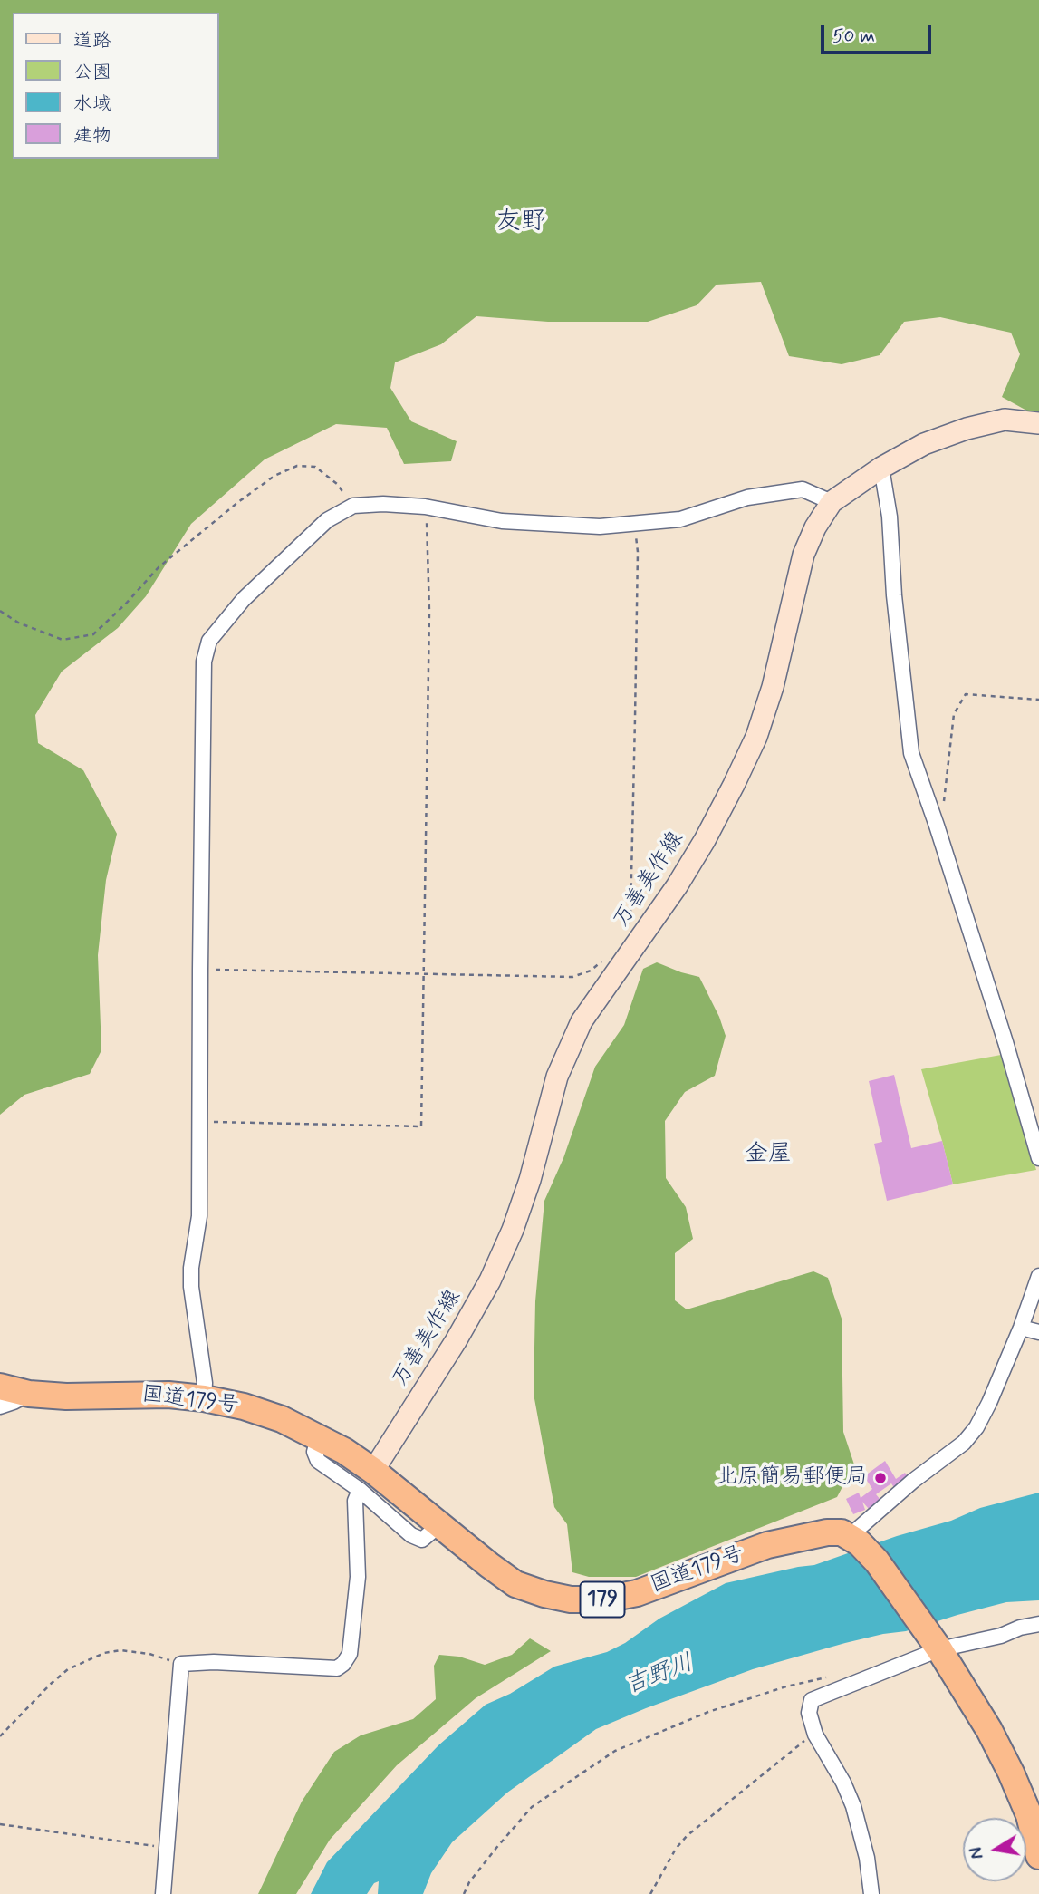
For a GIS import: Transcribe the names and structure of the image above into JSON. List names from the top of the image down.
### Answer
{
  "streets": {
    "highway": ["国道179号", "179"],
    "main road": ["万善美作線"]
  },
  "crossings": [
    ["万善美作線", "国道179号"]
  ],
  "districts": ["友野", "金屋"],
  "water": ["吉野川"],
  "places": ["北原簡易郵便局"],
  "legend": [
    "道路",
    "公園",
    "水域",
    "建物"
  ],
  "scale_bar": "50 m",
  "north": "left"
}
